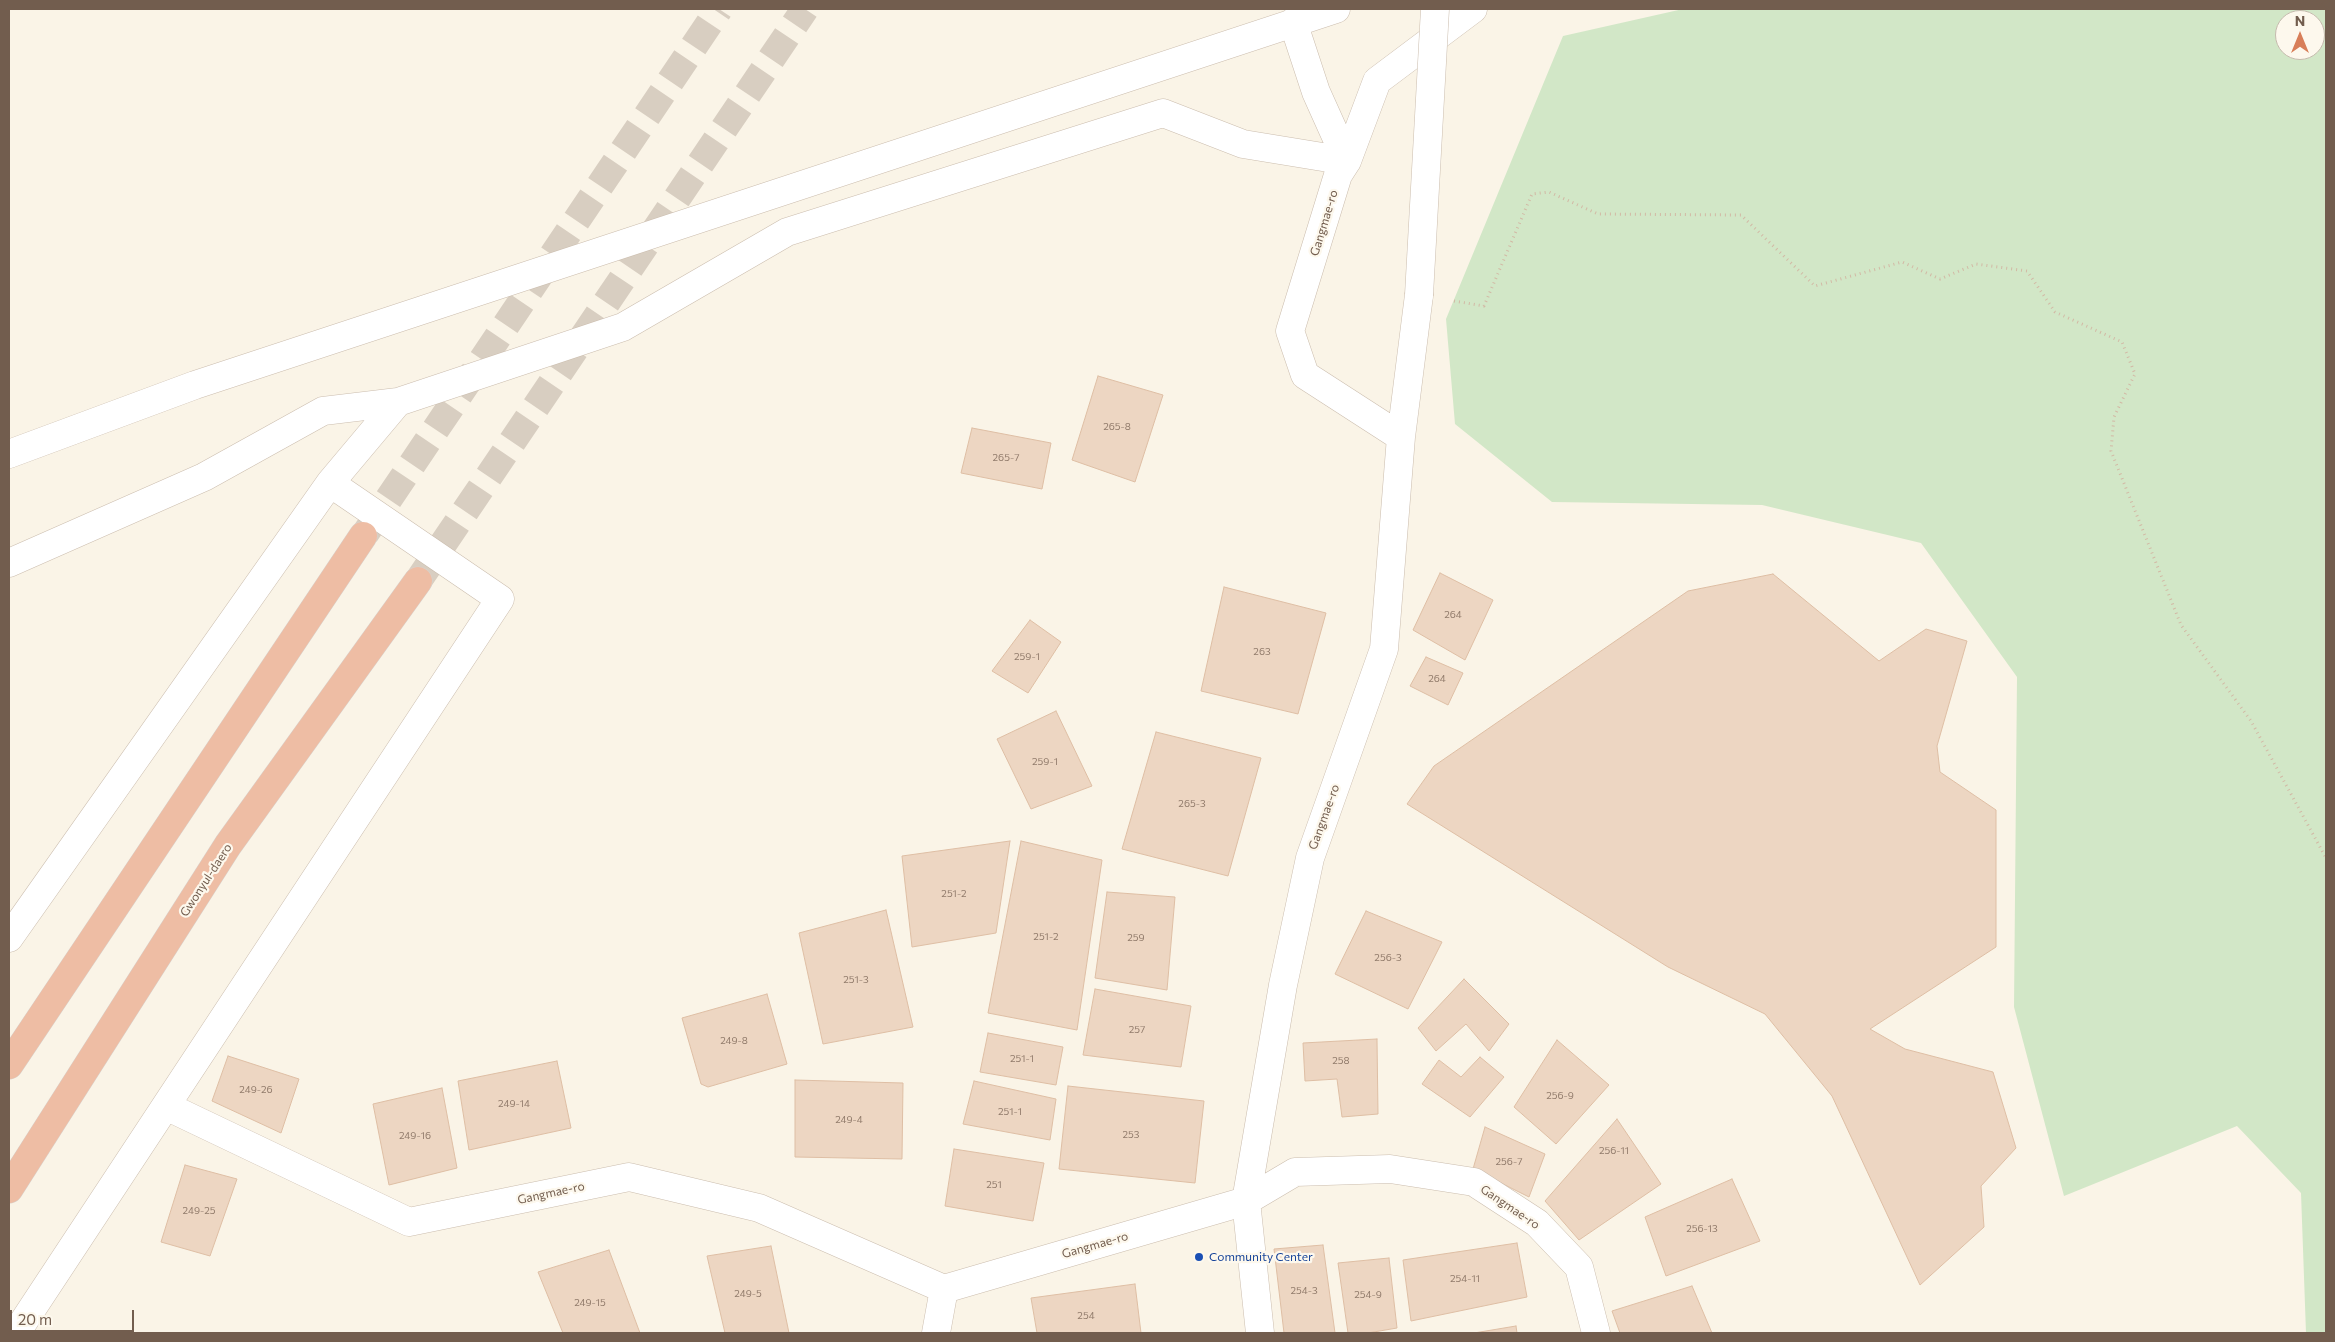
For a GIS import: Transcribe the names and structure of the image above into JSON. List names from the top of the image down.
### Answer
{
  "streets": {
    "highway": ["Gwonyul-daero"],
    "street": ["Gangmae-ro"]
  },
  "places": ["Community Center"],
  "house_numbers": [
    "265-8",
    "265-7",
    "264",
    "263",
    "259-1",
    "264",
    "259-1",
    "265-3",
    "251-2",
    "251-2",
    "259",
    "256-3",
    "251-3",
    "257",
    "249-8",
    "251-1",
    "258",
    "249-26",
    "256-9",
    "249-14",
    "251-1",
    "249-4",
    "253",
    "249-16",
    "256-11",
    "256-7",
    "251",
    "249-25",
    "256-13",
    "254-11",
    "254-3",
    "249-5",
    "254-9",
    "249-15",
    "254"
  ],
  "scale_bar": "20 m",
  "north": "top"
}
